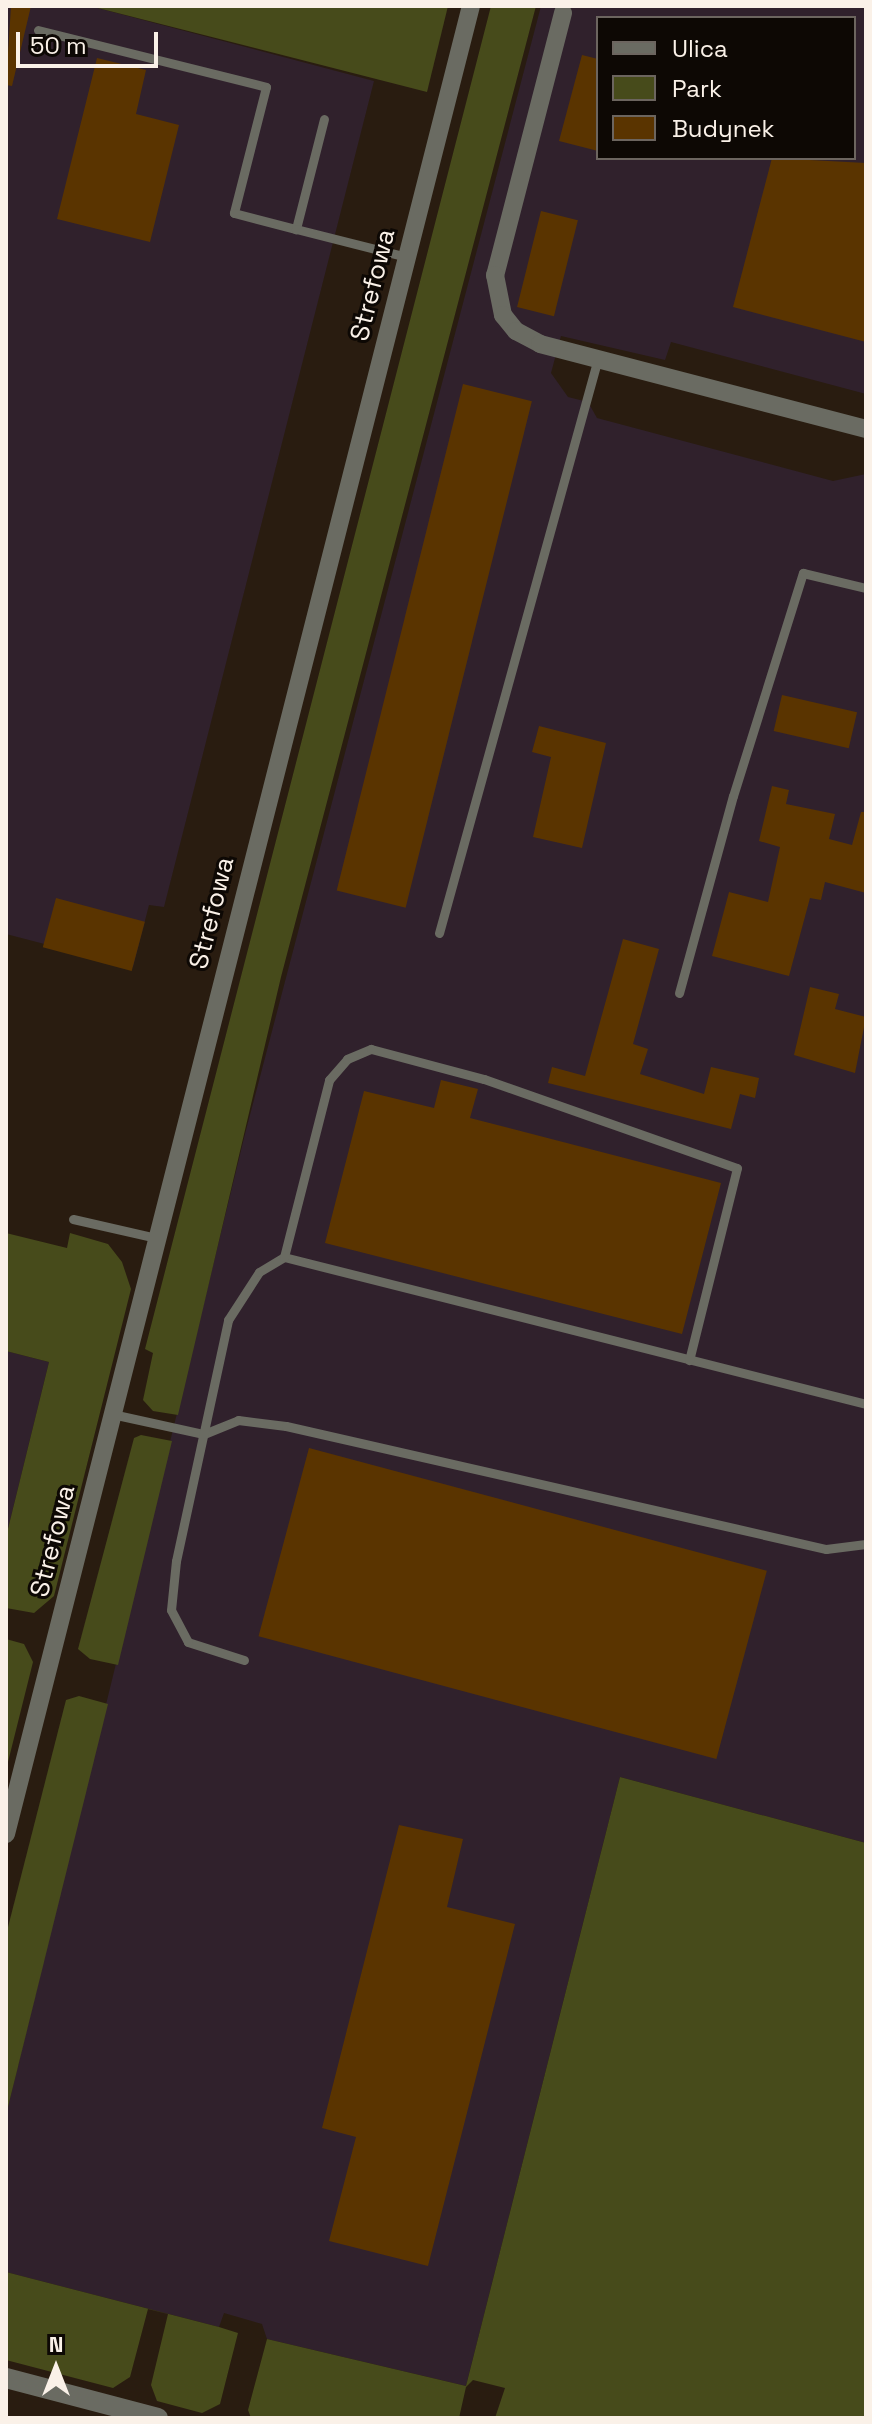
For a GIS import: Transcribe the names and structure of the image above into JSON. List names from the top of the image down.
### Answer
{
  "streets": {
    "street": ["Strefowa"]
  },
  "legend": ["Ulica", "Park", "Budynek"],
  "scale_bar": "50 m",
  "north": "top"
}
